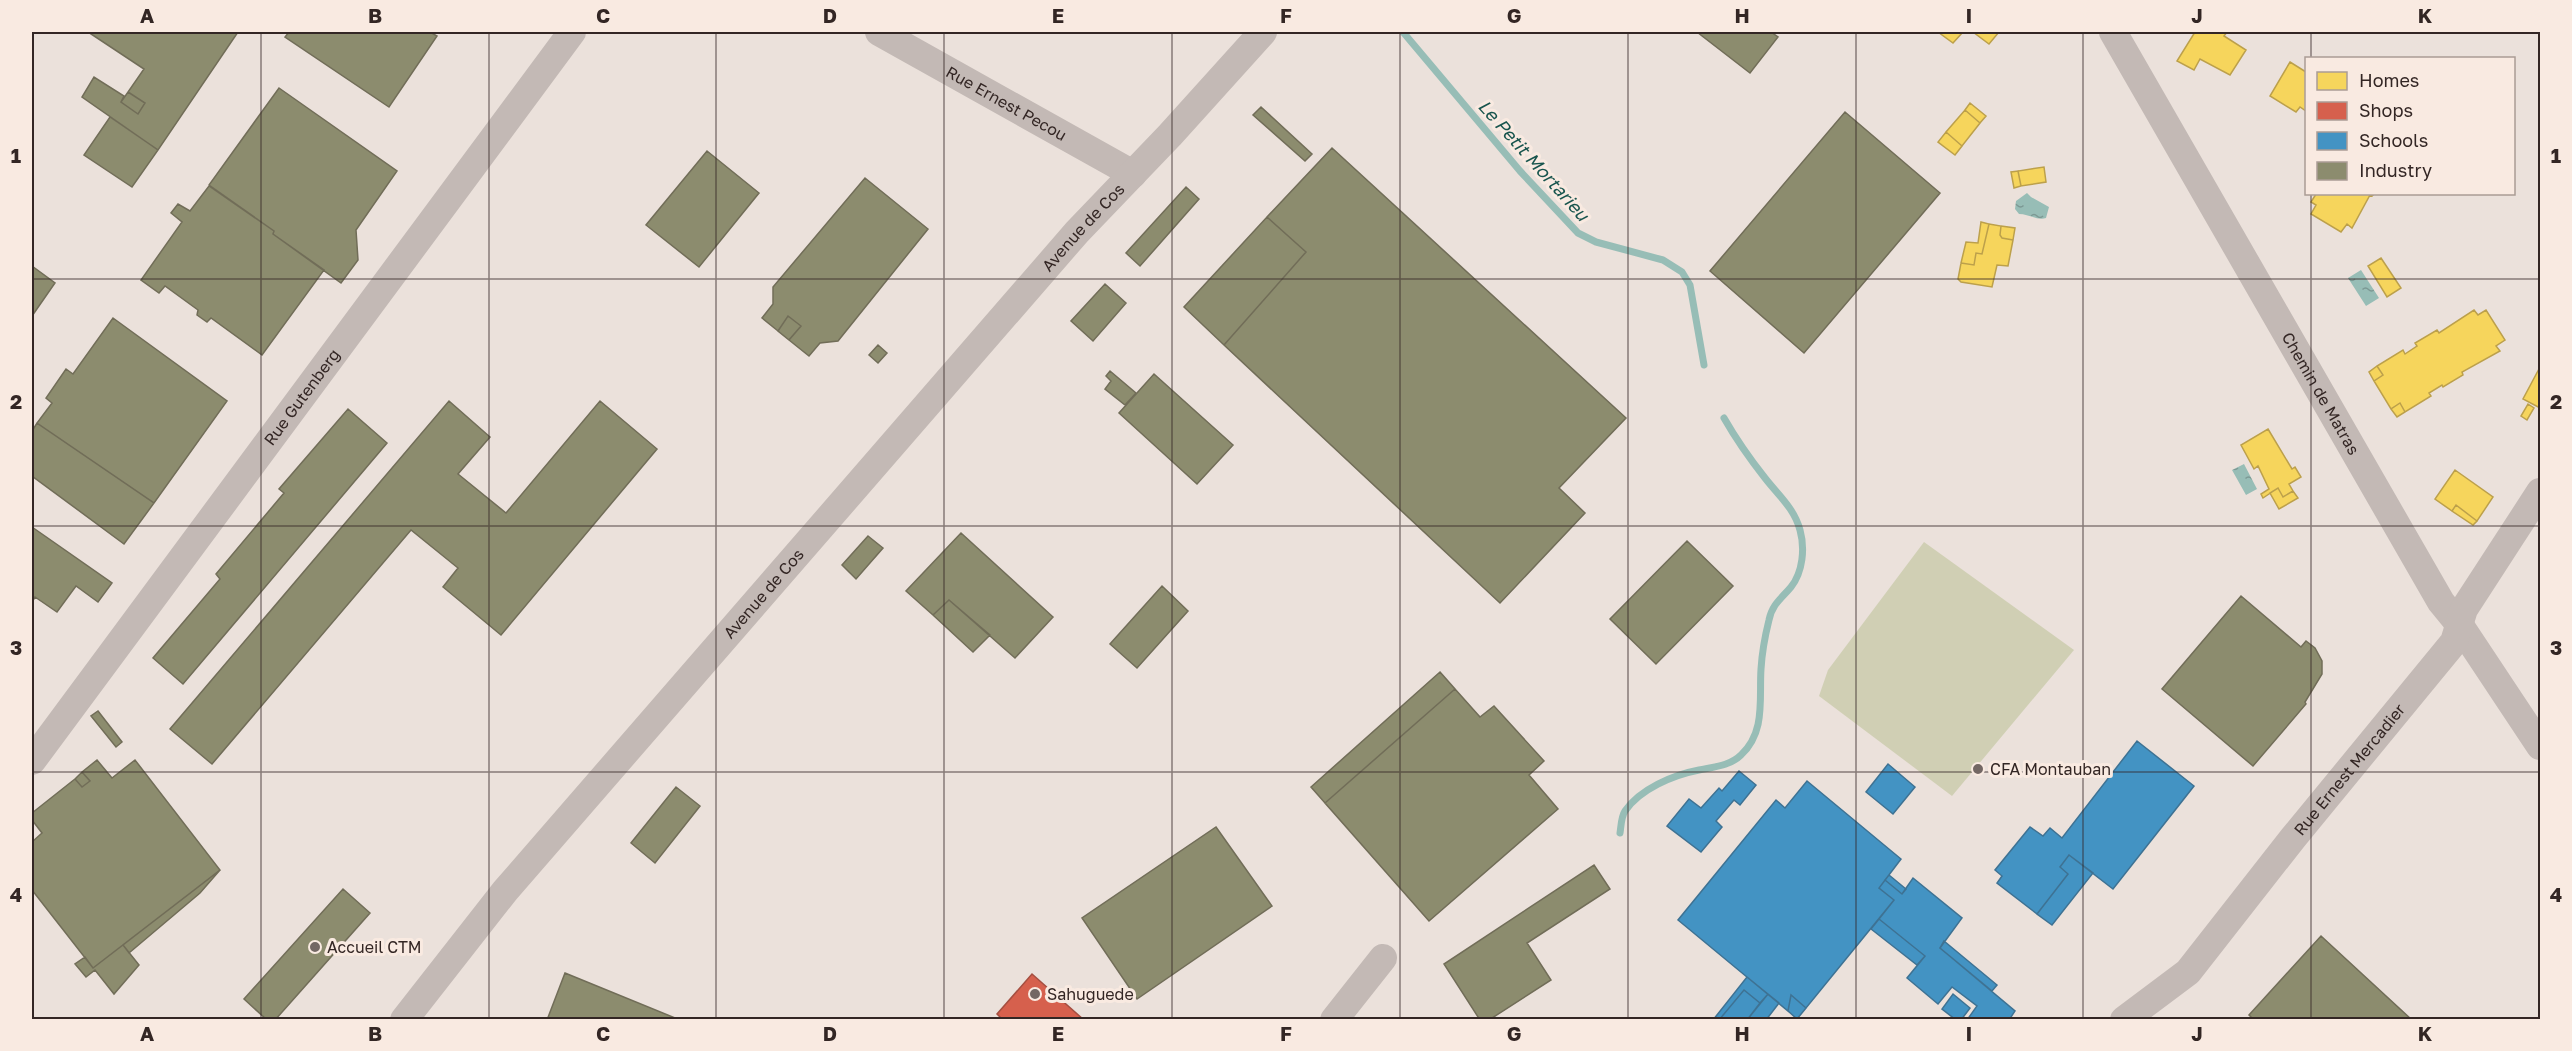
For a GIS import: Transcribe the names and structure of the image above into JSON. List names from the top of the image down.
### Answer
{
  "streets": {
    "street": [
      "Rue Ernest Pecou",
      "Avenue de Cos",
      "Chemin de Matras",
      "Rue Gutenberg",
      "Rue Ernest Mercadier"
    ]
  },
  "crossings": [
    ["Rue Ernest Pecou", "Avenue de Cos"],
    ["Chemin de Matras", "Rue Ernest Mercadier"]
  ],
  "water": ["Le Petit Mortarieu"],
  "places": ["CFA Montauban", "Accueil CTM", "Sahuguede"],
  "legend": [
    "Homes",
    "Shops",
    "Schools",
    "Industry"
  ],
  "grid": {
    "columns": [
      "A",
      "B",
      "C",
      "D",
      "E",
      "F",
      "G",
      "H",
      "I",
      "J",
      "K"
    ],
    "rows": [
      "1",
      "2",
      "3",
      "4"
    ]
  }
}
